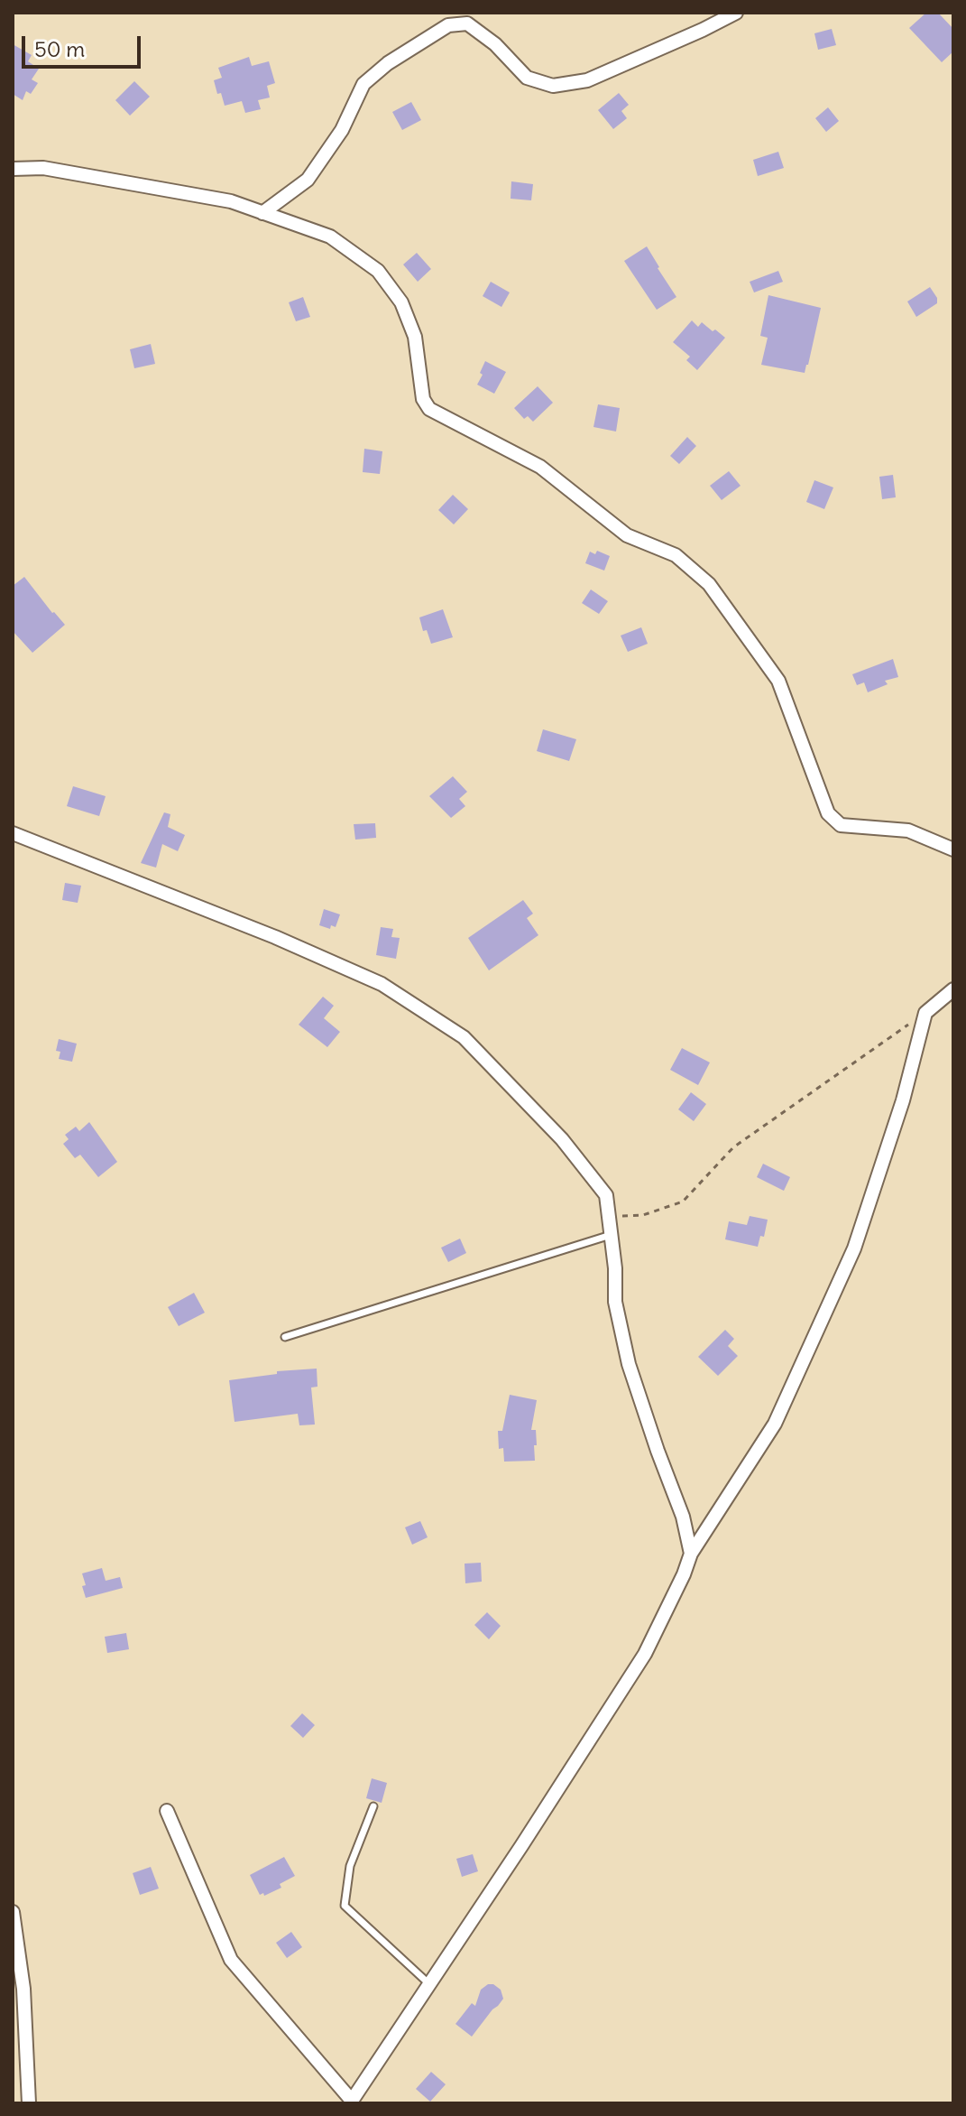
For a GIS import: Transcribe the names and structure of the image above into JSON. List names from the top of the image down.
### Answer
{
  "scale_bar": "50 m"
}
